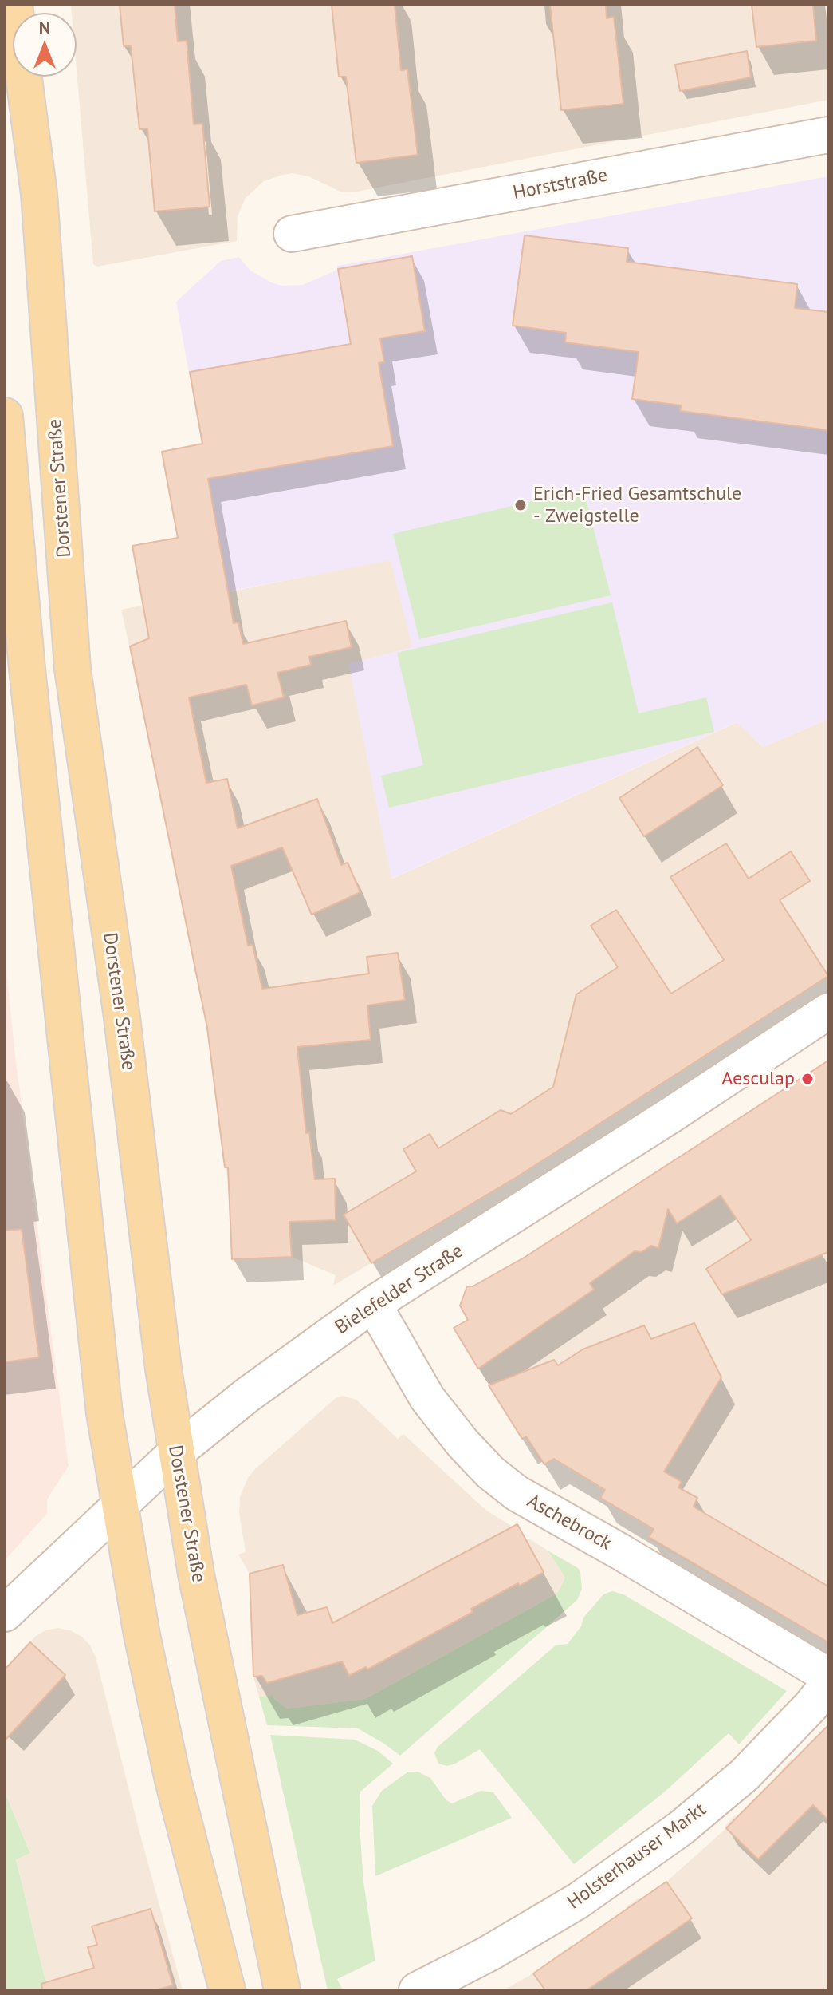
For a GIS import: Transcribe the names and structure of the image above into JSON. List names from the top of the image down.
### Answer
{
  "streets": {
    "main road": ["Dorstener Straße"],
    "street": [
      "Horststraße",
      "Bielefelder Straße",
      "Aschebrock",
      "Holsterhauser Markt"
    ]
  },
  "crossings": [
    ["Dorstener Straße", "Bielefelder Straße"],
    ["Bielefelder Straße", "Aschebrock"]
  ],
  "places": ["Erich-Fried Gesamtschule - Zweigstelle", "Aesculap"],
  "north": "top"
}
